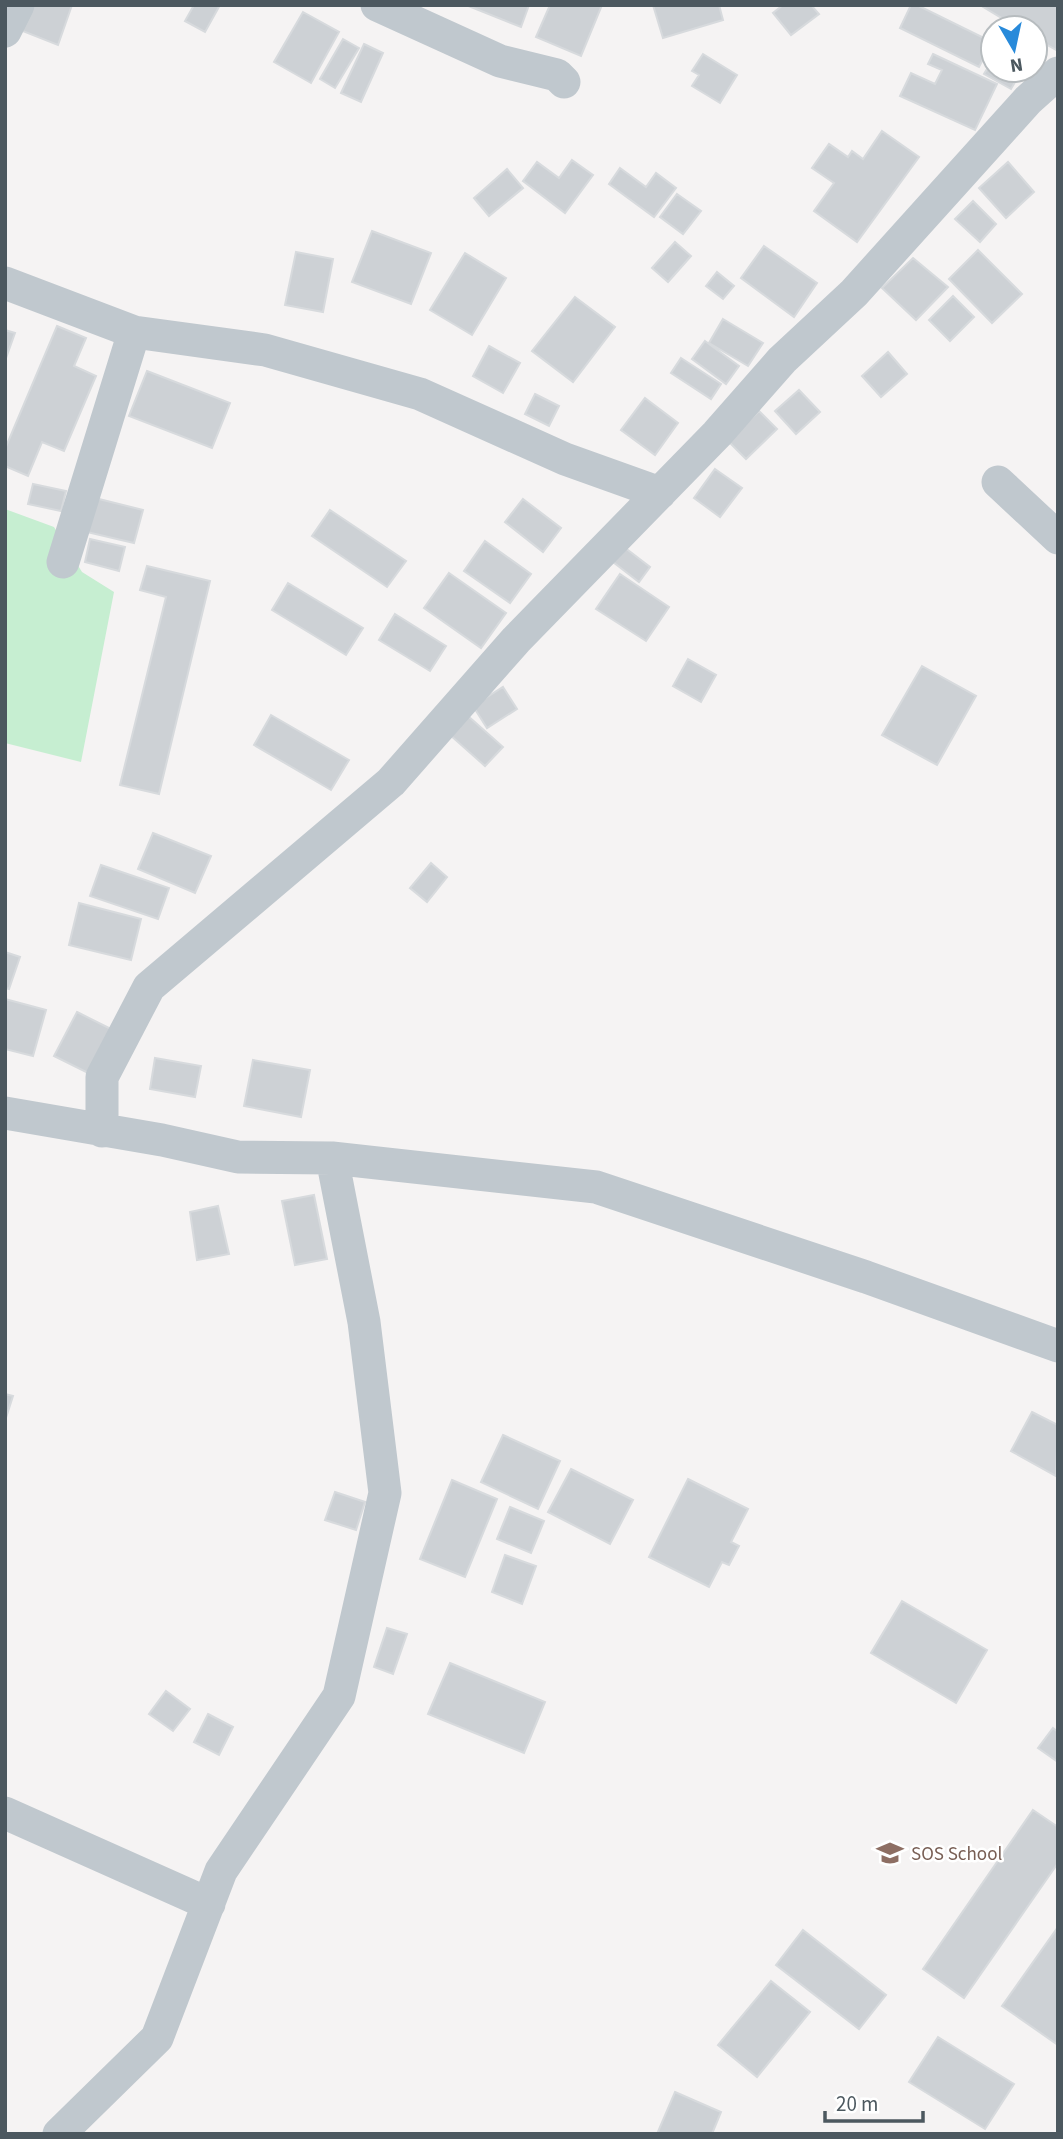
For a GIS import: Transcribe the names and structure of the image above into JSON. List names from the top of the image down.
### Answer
{
  "places": {
    "school or university": ["SOS School"]
  },
  "scale_bar": "20 m",
  "north": "bottom"
}
